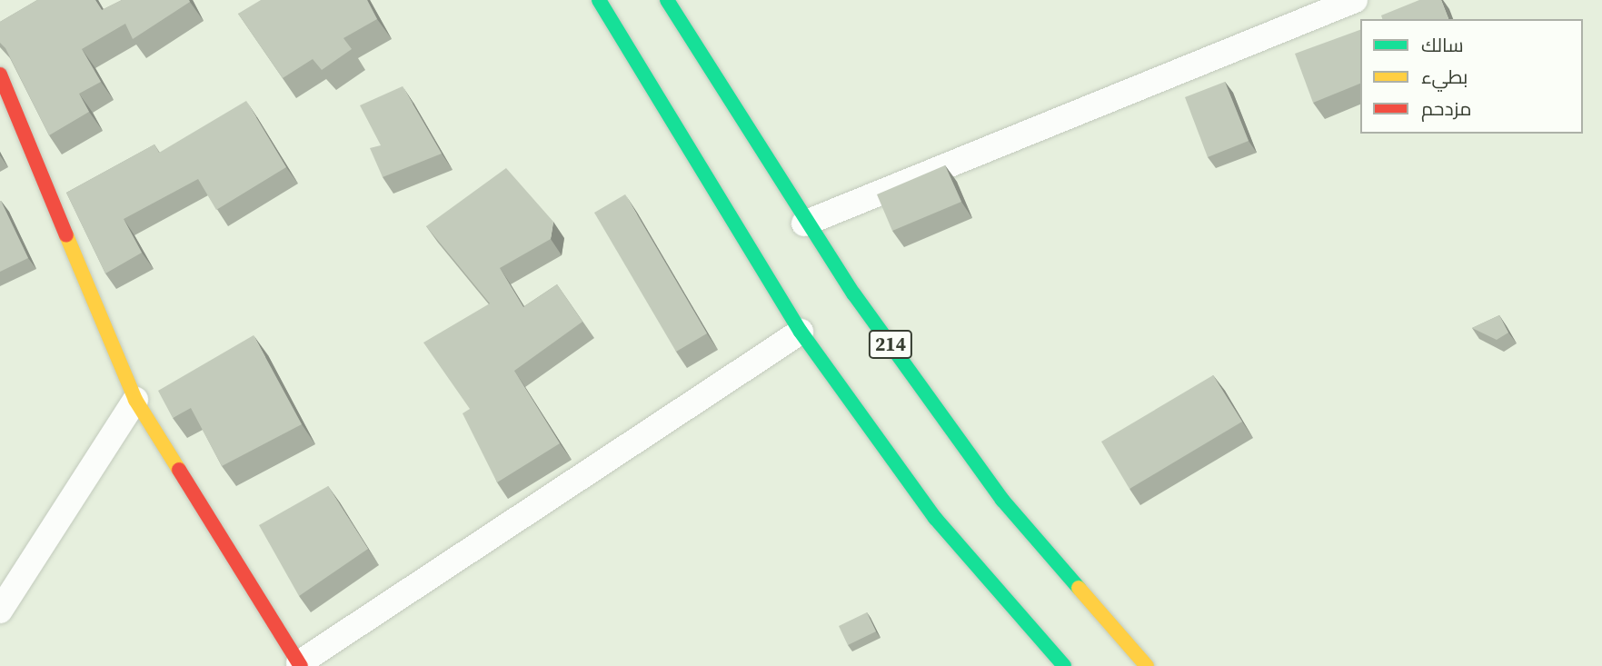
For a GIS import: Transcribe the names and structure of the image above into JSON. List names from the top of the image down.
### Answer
{
  "streets": {
    "main road": ["214"]
  },
  "legend": ["سالك", "بطيء", "مزدحم"]
}
